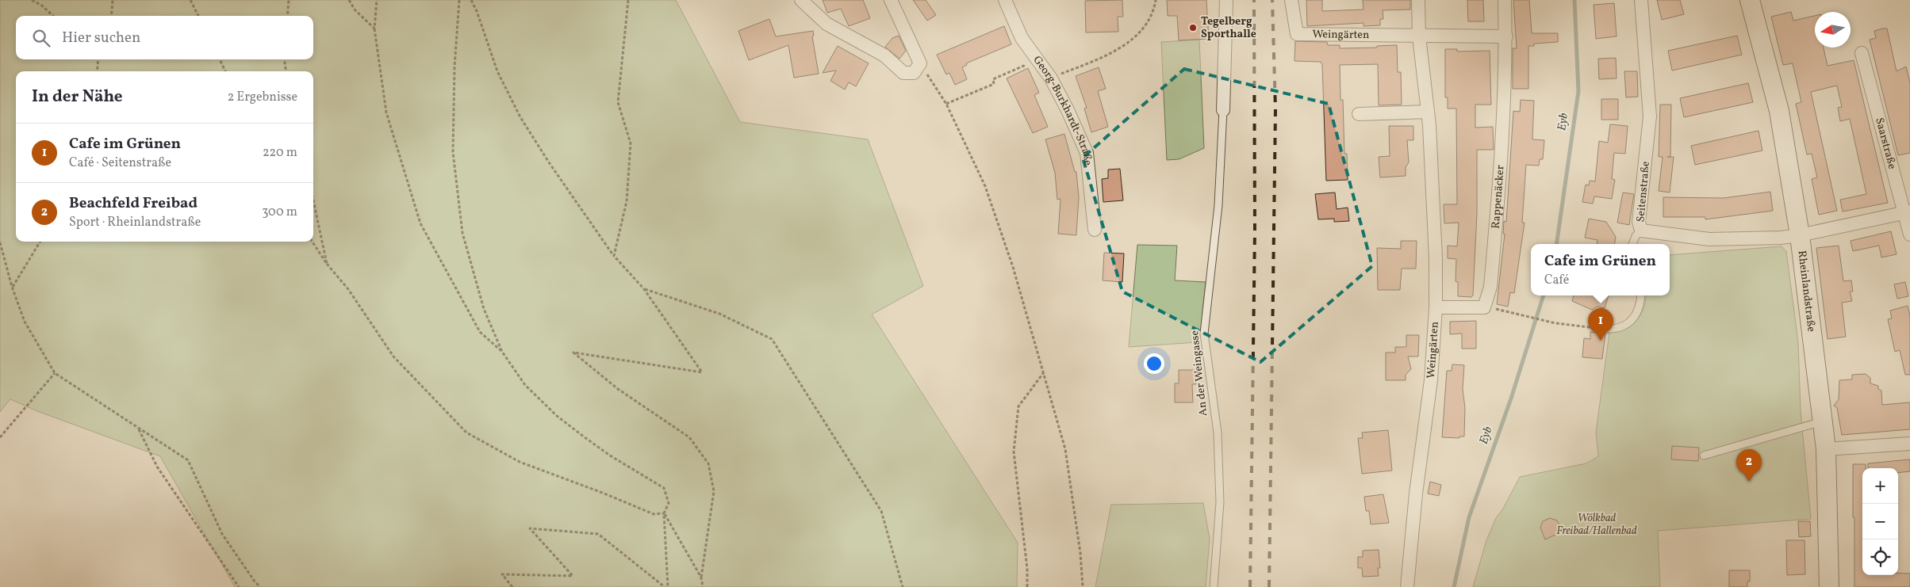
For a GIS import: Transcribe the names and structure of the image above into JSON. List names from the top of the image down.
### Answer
{
  "streets": {
    "main road": ["Rheinlandstraße"],
    "street": [
      "Weingärten",
      "Georg-Burkhardt-Straße",
      "Saarstraße",
      "Seitenstraße",
      "Rappenäcker"
    ],
    "lane": ["An der Weingasse"]
  },
  "crossings": [
    ["Weingärten", "Rappenäcker"],
    ["Saarstraße", "Seitenstraße"],
    ["Seitenstraße", "Rheinlandstraße"]
  ],
  "water": ["Eyb"],
  "parks": ["Wölkbad Freibad/Hallenbad"],
  "places": ["Tegelberg Sporthalle"],
  "north": "left",
  "page": {
    "search": "Hier suchen",
    "heading": ["In der Nähe", "2 Ergebnisse"],
    "list": [
      {
        "mark": "1",
        "name": "Cafe im Grünen",
        "note": "Café · Seitenstraße",
        "value": "220 m"
      },
      {
        "mark": "2",
        "name": "Beachfeld Freibad",
        "note": "Sport · Rheinlandstraße",
        "value": "300 m"
      }
    ],
    "popup": ["Cafe im Grünen", "Café"],
    "pins": ["1", "2"],
    "map_buttons": ["+", "−"]
  }
}
